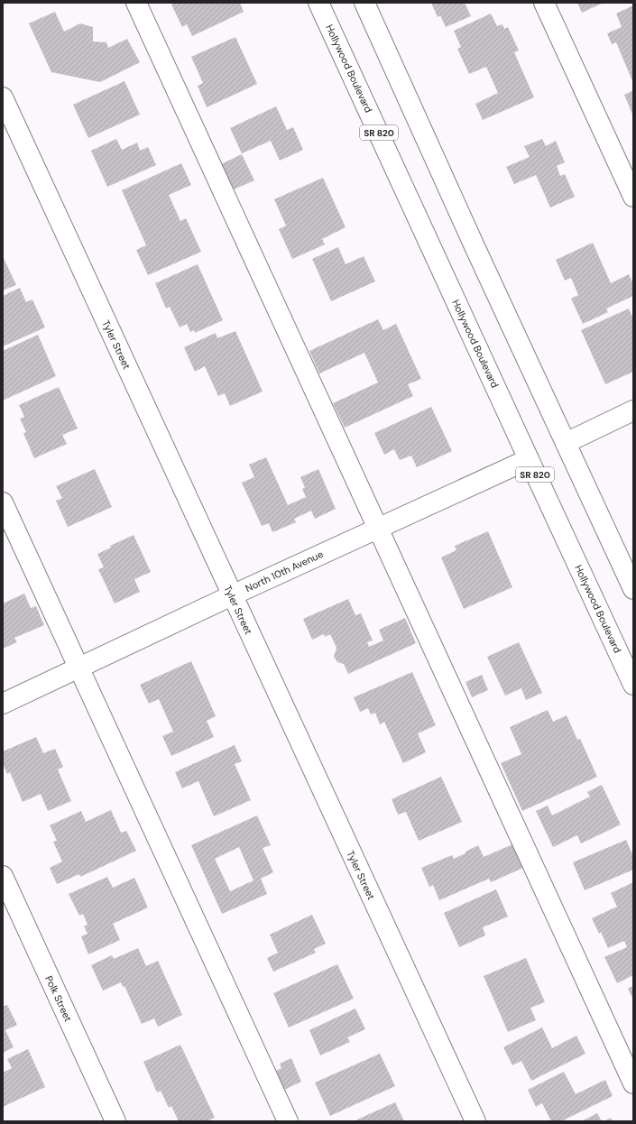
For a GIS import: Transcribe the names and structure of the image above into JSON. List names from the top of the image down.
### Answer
{
  "streets": {
    "street": [
      "Hollywood Boulevard",
      "SR 820",
      "Tyler Street",
      "North 10th Avenue",
      "Polk Street"
    ]
  },
  "crossings": [
    ["Hollywood Boulevard", "North 10th Avenue"],
    ["Tyler Street", "North 10th Avenue"]
  ]
}
